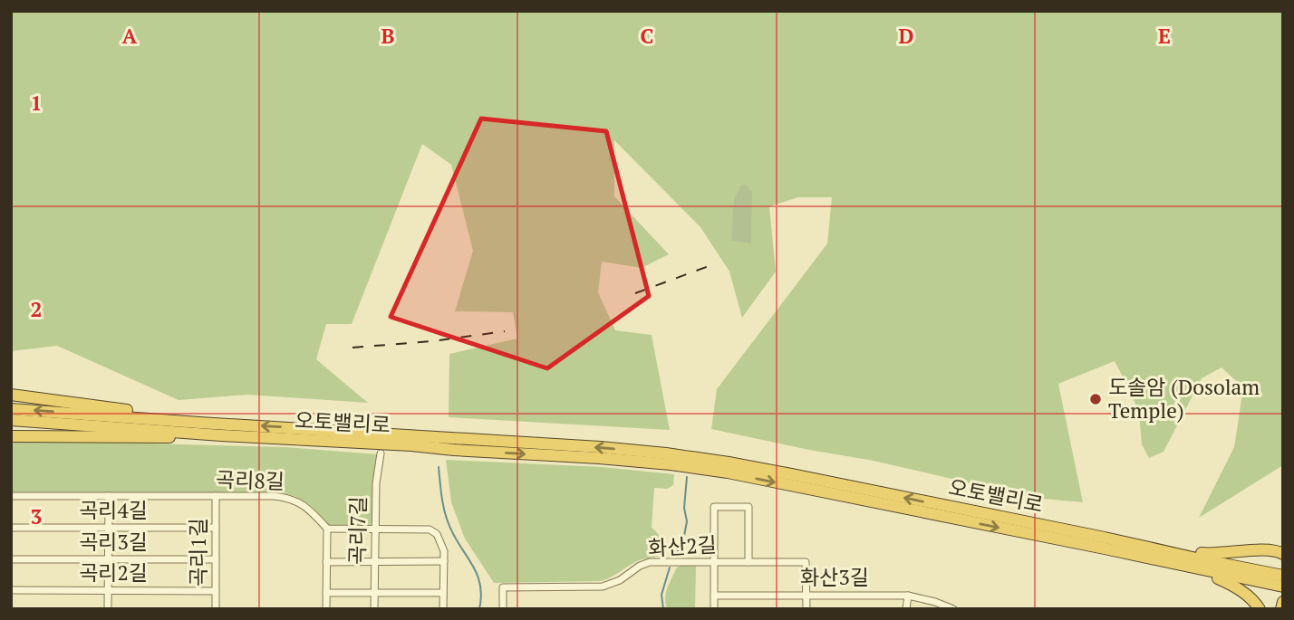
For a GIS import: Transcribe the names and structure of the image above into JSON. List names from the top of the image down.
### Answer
{
  "streets": {
    "highway": ["오토밸리로"],
    "street": [
      "곡리8길",
      "곡리4길",
      "곡리7길",
      "곡리3길",
      "화산2길",
      "곡리1길",
      "곡리2길",
      "화산3길"
    ]
  },
  "crossings": [
    ["곡리8길", "곡리1길"],
    ["곡리4길", "곡리1길"],
    ["곡리3길", "곡리1길"],
    ["화산2길", "화산3길"],
    ["곡리1길", "곡리2길"]
  ],
  "places": ["도솔암 (Dosolam Temple)"],
  "grid": {
    "columns": [
      "A",
      "B",
      "C",
      "D",
      "E"
    ],
    "rows": ["1", "2", "3"]
  }
}
